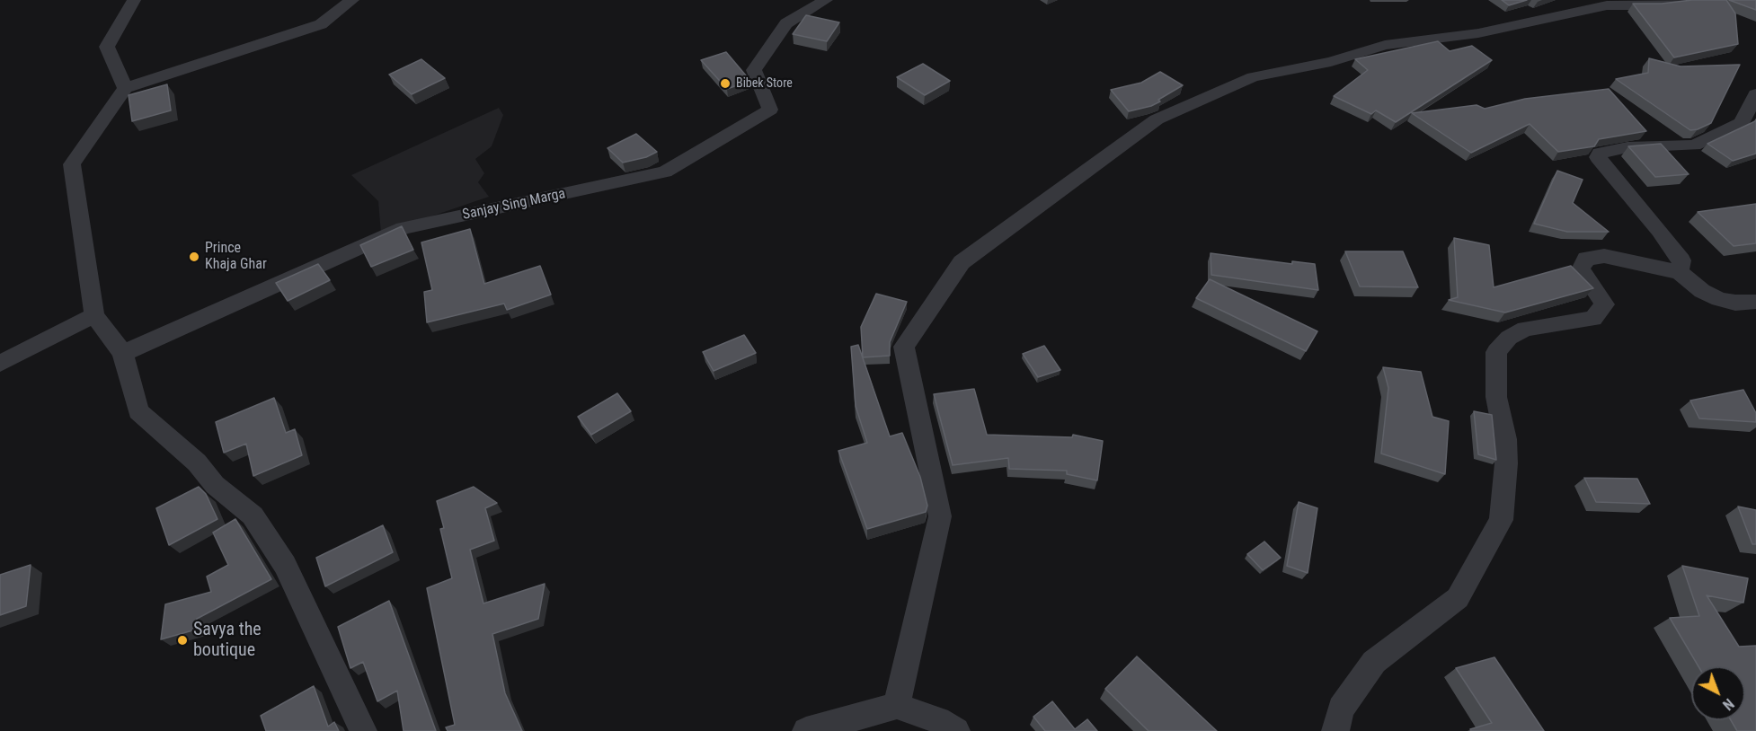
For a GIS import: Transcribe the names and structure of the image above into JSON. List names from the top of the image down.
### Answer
{
  "streets": {
    "street": ["Sanjay Sing Marga"]
  },
  "places": ["Bibek Store", "Prince Khaja Ghar", "Savya the boutique"],
  "north": "bottom right"
}
